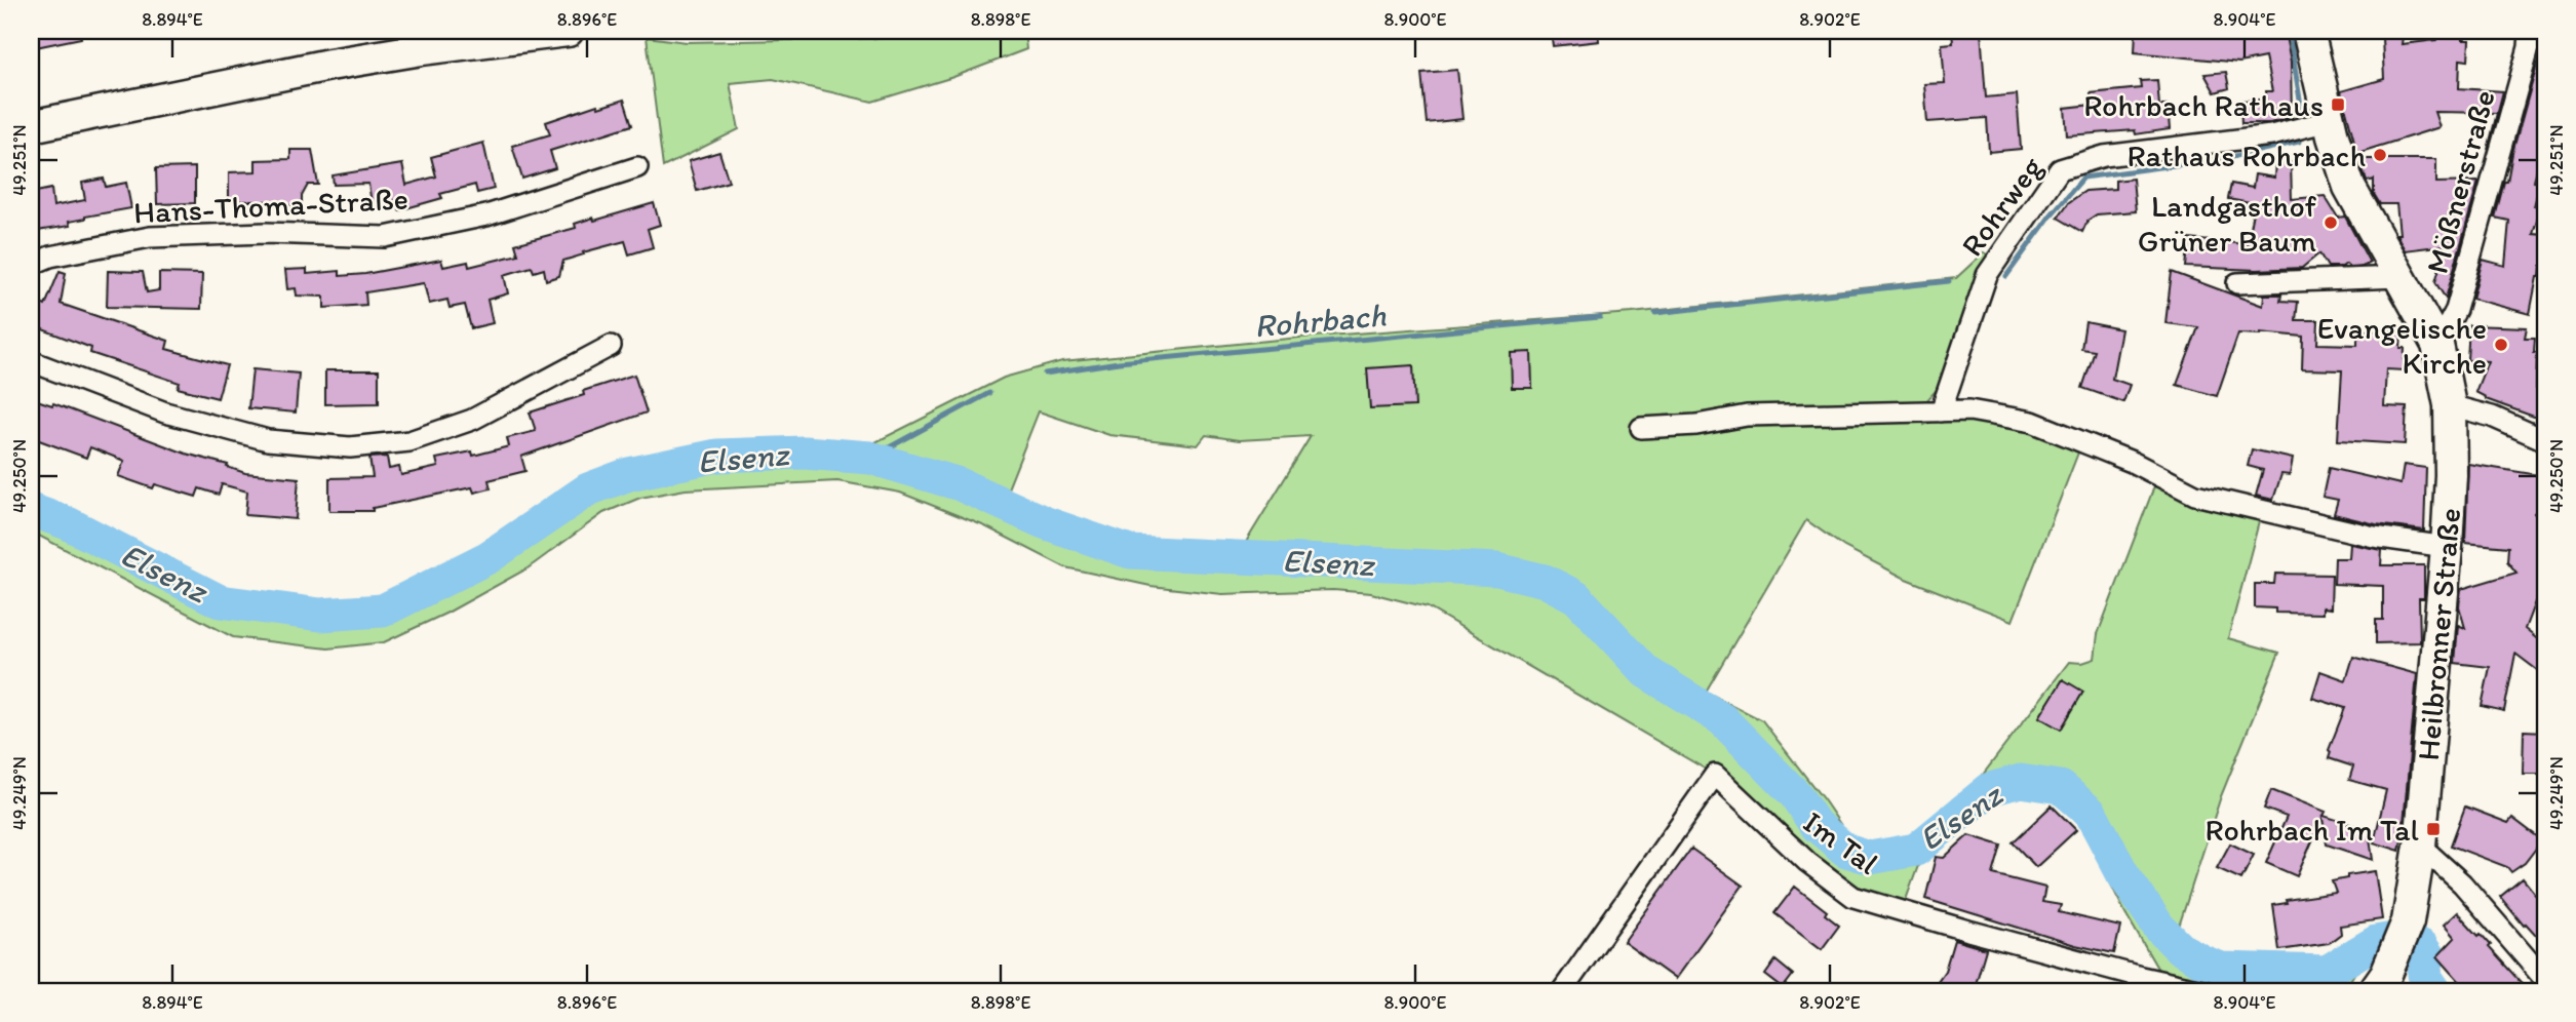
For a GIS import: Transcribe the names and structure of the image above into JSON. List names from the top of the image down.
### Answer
{
  "streets": {
    "main road": ["Heilbronner Straße"],
    "street": [
      "Mößnerstraße",
      "Hans-Thoma-Straße",
      "Rohrweg",
      "Im Tal"
    ]
  },
  "crossings": [
    ["Mößnerstraße", "Heilbronner Straße"],
    ["Rohrweg", "Heilbronner Straße"]
  ],
  "water": ["Rohrbach", "Elsenz"],
  "places": {
    "transit": ["Rohrbach Rathaus", "Rohrbach Im Tal"],
    "other": ["Rathaus Rohrbach", "Landgasthof Grüner Baum", "Evangelische Kirche"]
  },
  "coordinates": [
    "8.894°E",
    "8.896°E",
    "8.898°E",
    "8.900°E",
    "8.902°E",
    "8.904°E",
    "49.251°N",
    "49.250°N",
    "49.249°N"
  ]
}
